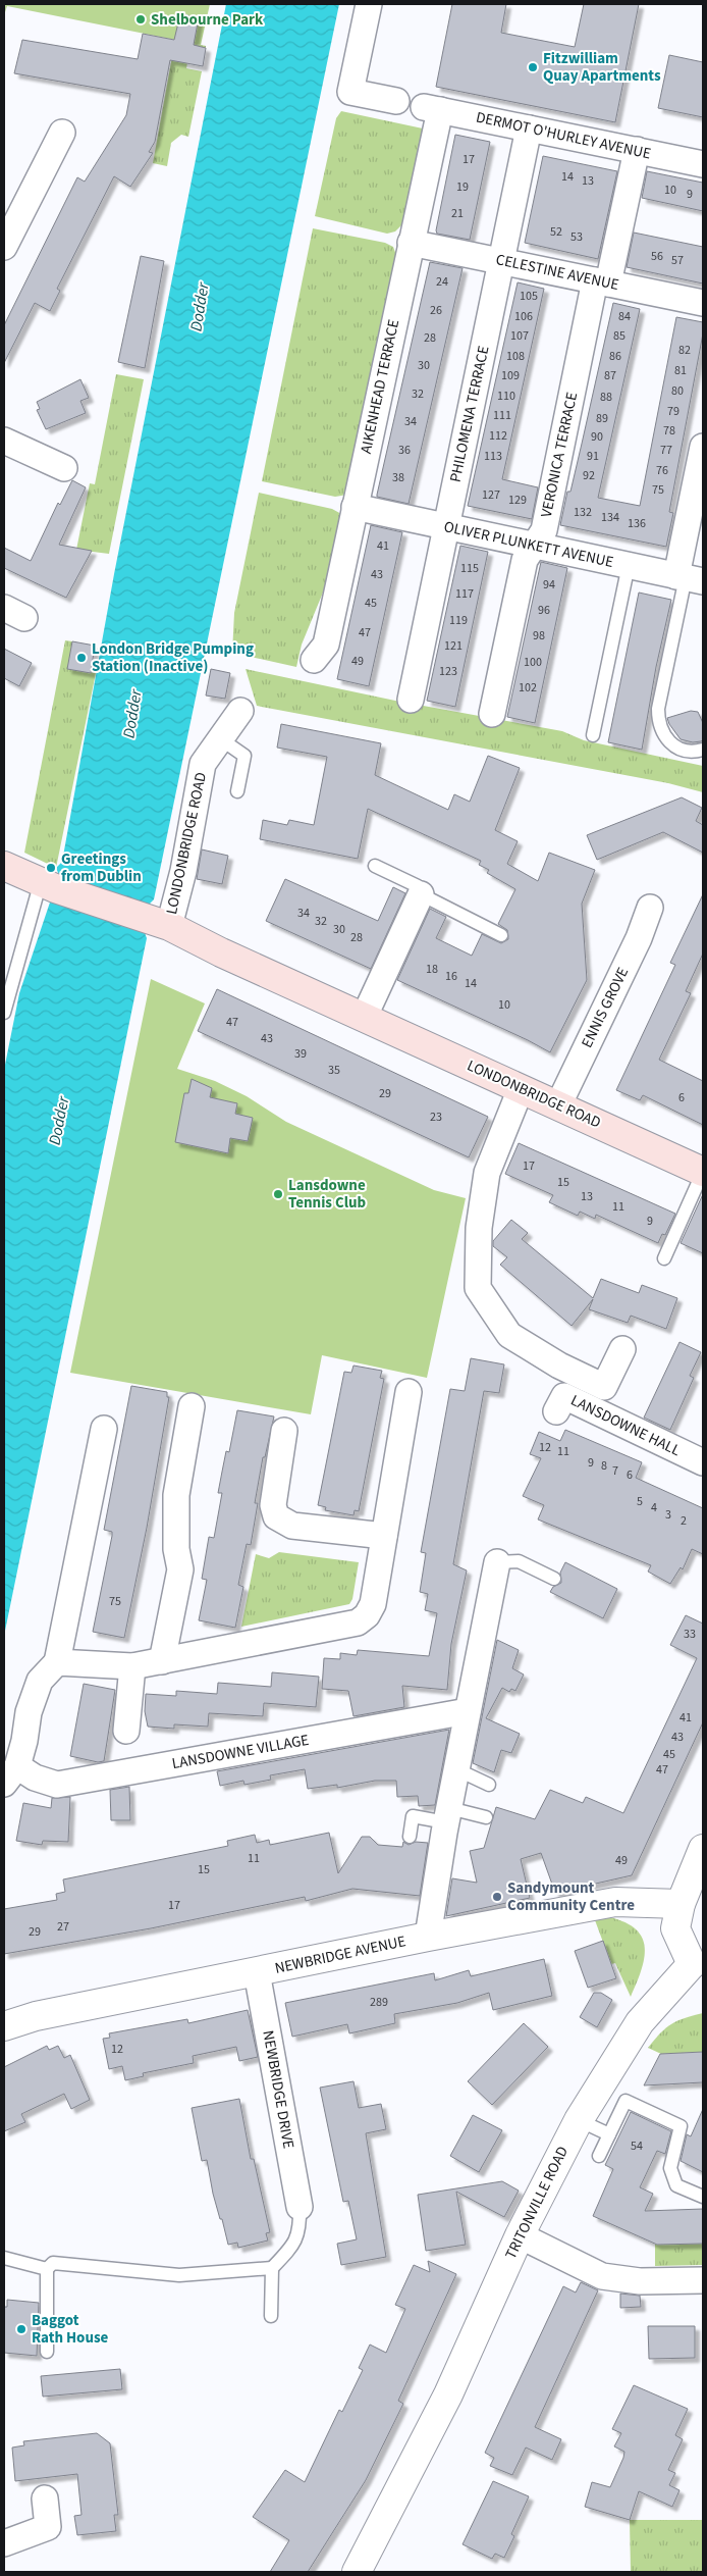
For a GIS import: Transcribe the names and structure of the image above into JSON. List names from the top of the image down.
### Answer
{
  "streets": {
    "main road": ["LONDONBRIDGE ROAD"],
    "street": [
      "DERMOT O'HURLEY AVENUE",
      "CELESTINE AVENUE",
      "AIKENHEAD TERRACE",
      "PHILOMENA TERRACE",
      "VERONICA TERRACE",
      "OLIVER PLUNKETT AVENUE",
      "ENNIS GROVE",
      "LANSDOWNE HALL",
      "LANSDOWNE VILLAGE",
      "NEWBRIDGE AVENUE",
      "NEWBRIDGE DRIVE",
      "TRITONVILLE ROAD"
    ]
  },
  "crossings": [
    ["DERMOT O'HURLEY AVENUE", "AIKENHEAD TERRACE"],
    ["DERMOT O'HURLEY AVENUE", "PHILOMENA TERRACE"],
    ["DERMOT O'HURLEY AVENUE", "VERONICA TERRACE"],
    ["CELESTINE AVENUE", "AIKENHEAD TERRACE"],
    ["CELESTINE AVENUE", "PHILOMENA TERRACE"],
    ["CELESTINE AVENUE", "VERONICA TERRACE"],
    ["AIKENHEAD TERRACE", "OLIVER PLUNKETT AVENUE"],
    ["PHILOMENA TERRACE", "OLIVER PLUNKETT AVENUE"],
    ["VERONICA TERRACE", "OLIVER PLUNKETT AVENUE"],
    ["LONDONBRIDGE ROAD", "ENNIS GROVE"],
    ["NEWBRIDGE AVENUE", "NEWBRIDGE DRIVE"],
    ["NEWBRIDGE AVENUE", "TRITONVILLE ROAD"]
  ],
  "water": ["Dodder"],
  "places": [
    "Shelbourne Park",
    "Fitzwilliam Quay Apartments",
    "London Bridge Pumping Station (Inactive)",
    "Greetings from Dublin",
    "Lansdowne Tennis Club",
    "Sandymount Community Centre",
    "Baggot Rath House"
  ],
  "house_numbers": [
    "17",
    "14",
    "13",
    "19",
    "10",
    "9",
    "21",
    "52",
    "53",
    "56",
    "57",
    "24",
    "105",
    "26",
    "106",
    "84",
    "107",
    "85",
    "28",
    "82",
    "108",
    "86",
    "30",
    "81",
    "109",
    "87",
    "80",
    "32",
    "110",
    "88",
    "79",
    "111",
    "89",
    "34",
    "78",
    "112",
    "90",
    "36",
    "77",
    "113",
    "91",
    "76",
    "92",
    "38",
    "75",
    "127",
    "129",
    "132",
    "134",
    "136",
    "41",
    "115",
    "43",
    "94",
    "117",
    "45",
    "96",
    "119",
    "47",
    "98",
    "121",
    "49",
    "100",
    "123",
    "102",
    "34",
    "32",
    "30",
    "28",
    "18",
    "16",
    "14",
    "10",
    "47",
    "43",
    "39",
    "35",
    "29",
    "6",
    "23",
    "17",
    "15",
    "13",
    "11",
    "9",
    "12",
    "11",
    "9",
    "8",
    "7",
    "6",
    "5",
    "4",
    "3",
    "2",
    "75",
    "33",
    "41",
    "43",
    "45",
    "47",
    "11",
    "49",
    "15",
    "17",
    "27",
    "29",
    "289",
    "12",
    "54"
  ]
}
